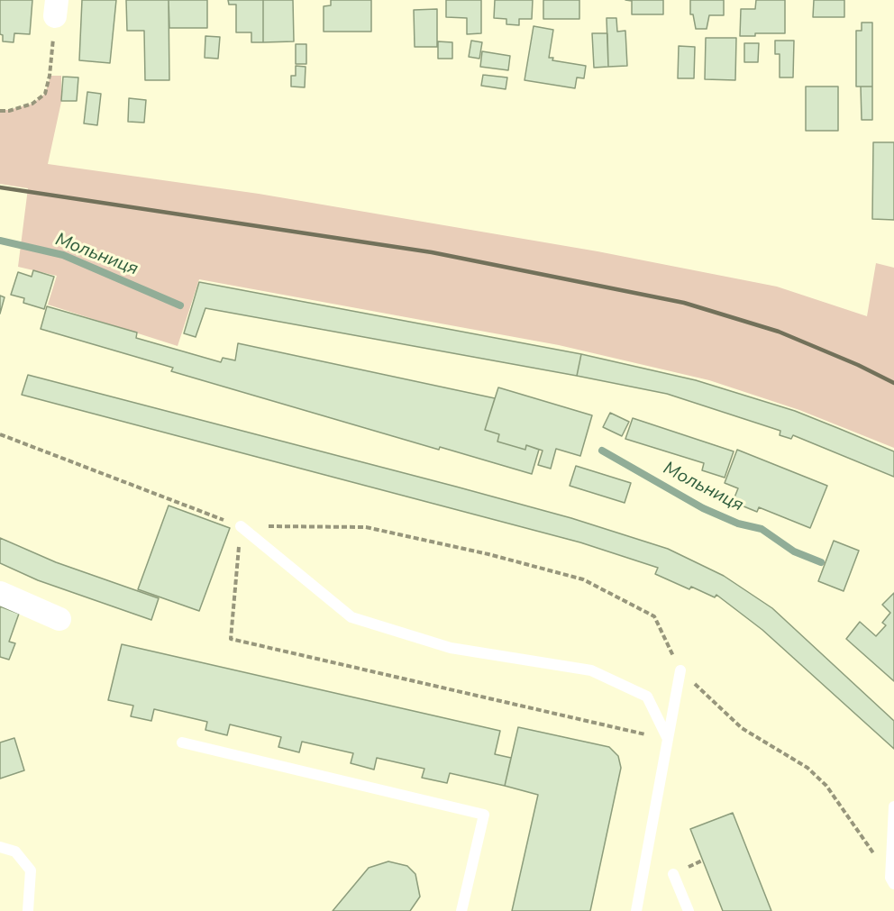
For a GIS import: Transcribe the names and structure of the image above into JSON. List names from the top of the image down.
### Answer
{
  "water": ["Мольниця"]
}
